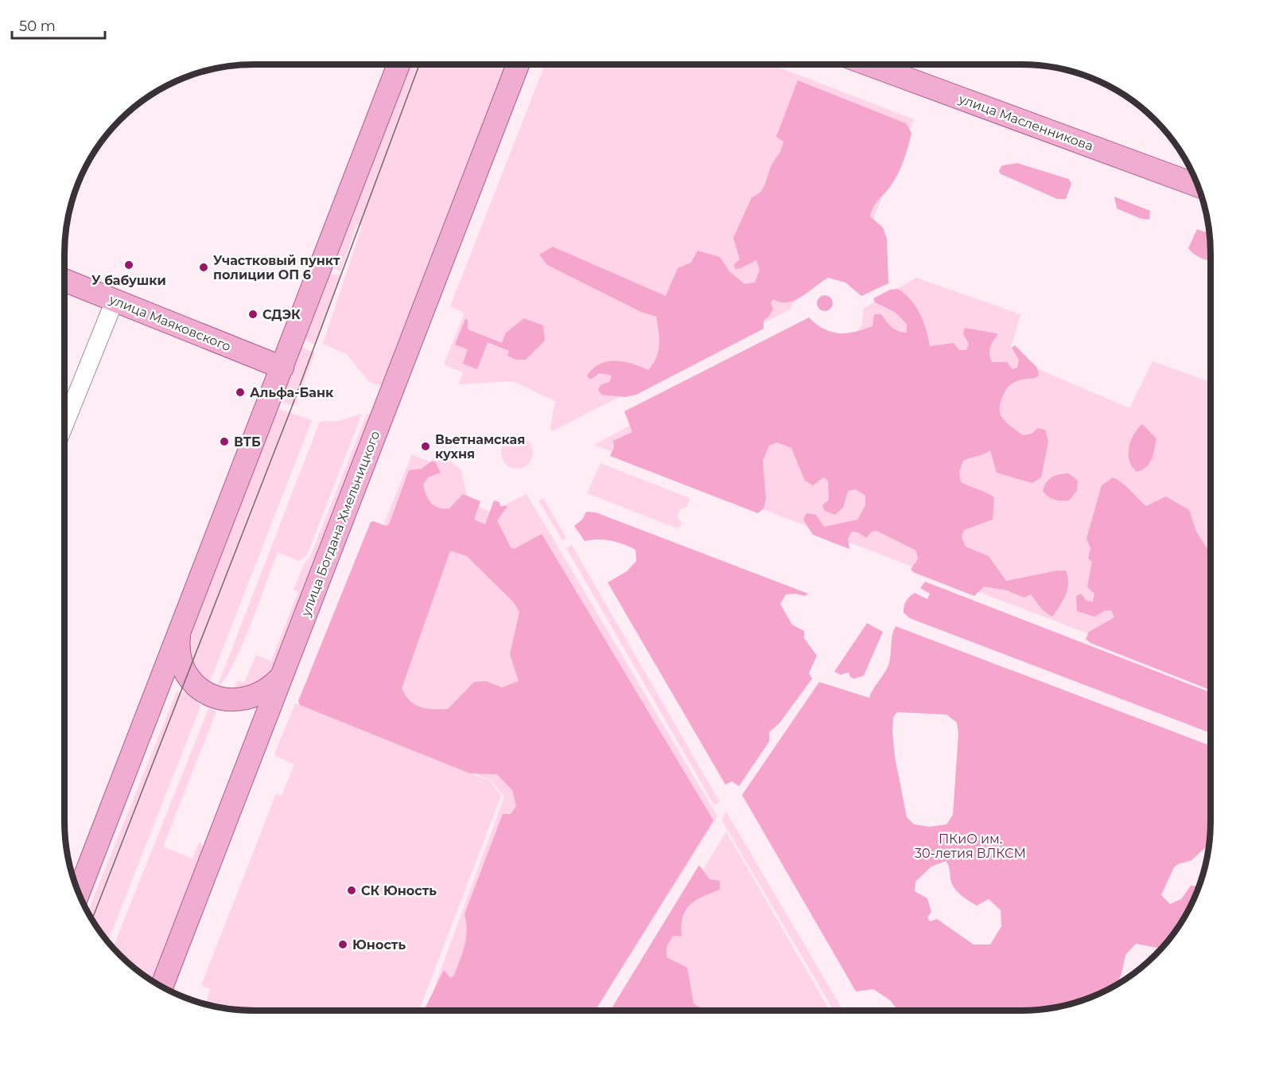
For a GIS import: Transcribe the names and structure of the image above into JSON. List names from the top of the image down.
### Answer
{
  "streets": {
    "main road": ["улица Масленникова", "улица Маяковского", "улица Богдана Хмельницкого"]
  },
  "parks": ["ПКиО им. 30-летия ВЛКСМ"],
  "places": [
    "У бабушки",
    "Участковый пункт полиции ОП 6",
    "СДЭК",
    "Альфа-Банк",
    "ВТБ",
    "Вьетнамская кухня",
    "СК Юность",
    "Юность"
  ],
  "scale_bar": "50 m"
}
